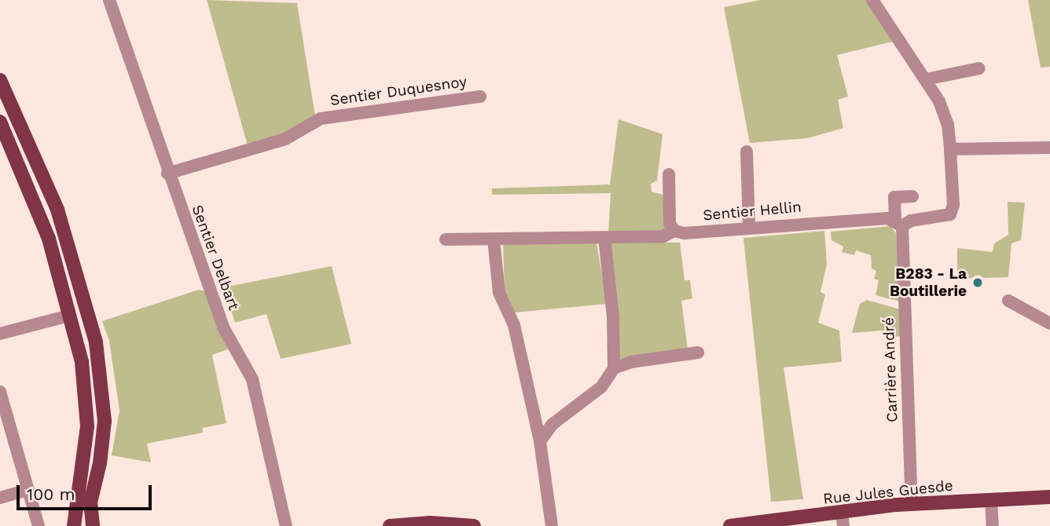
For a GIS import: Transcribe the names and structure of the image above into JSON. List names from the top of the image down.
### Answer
{
  "streets": {
    "main road": ["Rue Jules Guesde"],
    "street": [
      "Sentier Duquesnoy",
      "Sentier Hellin",
      "Sentier Delbart",
      "Carrière André"
    ]
  },
  "crossings": [
    ["Sentier Duquesnoy", "Sentier Delbart"],
    ["Sentier Hellin", "Carrière André"],
    ["Carrière André", "Rue Jules Guesde"]
  ],
  "places": ["B283 - La Boutillerie"],
  "scale_bar": "100 m"
}
